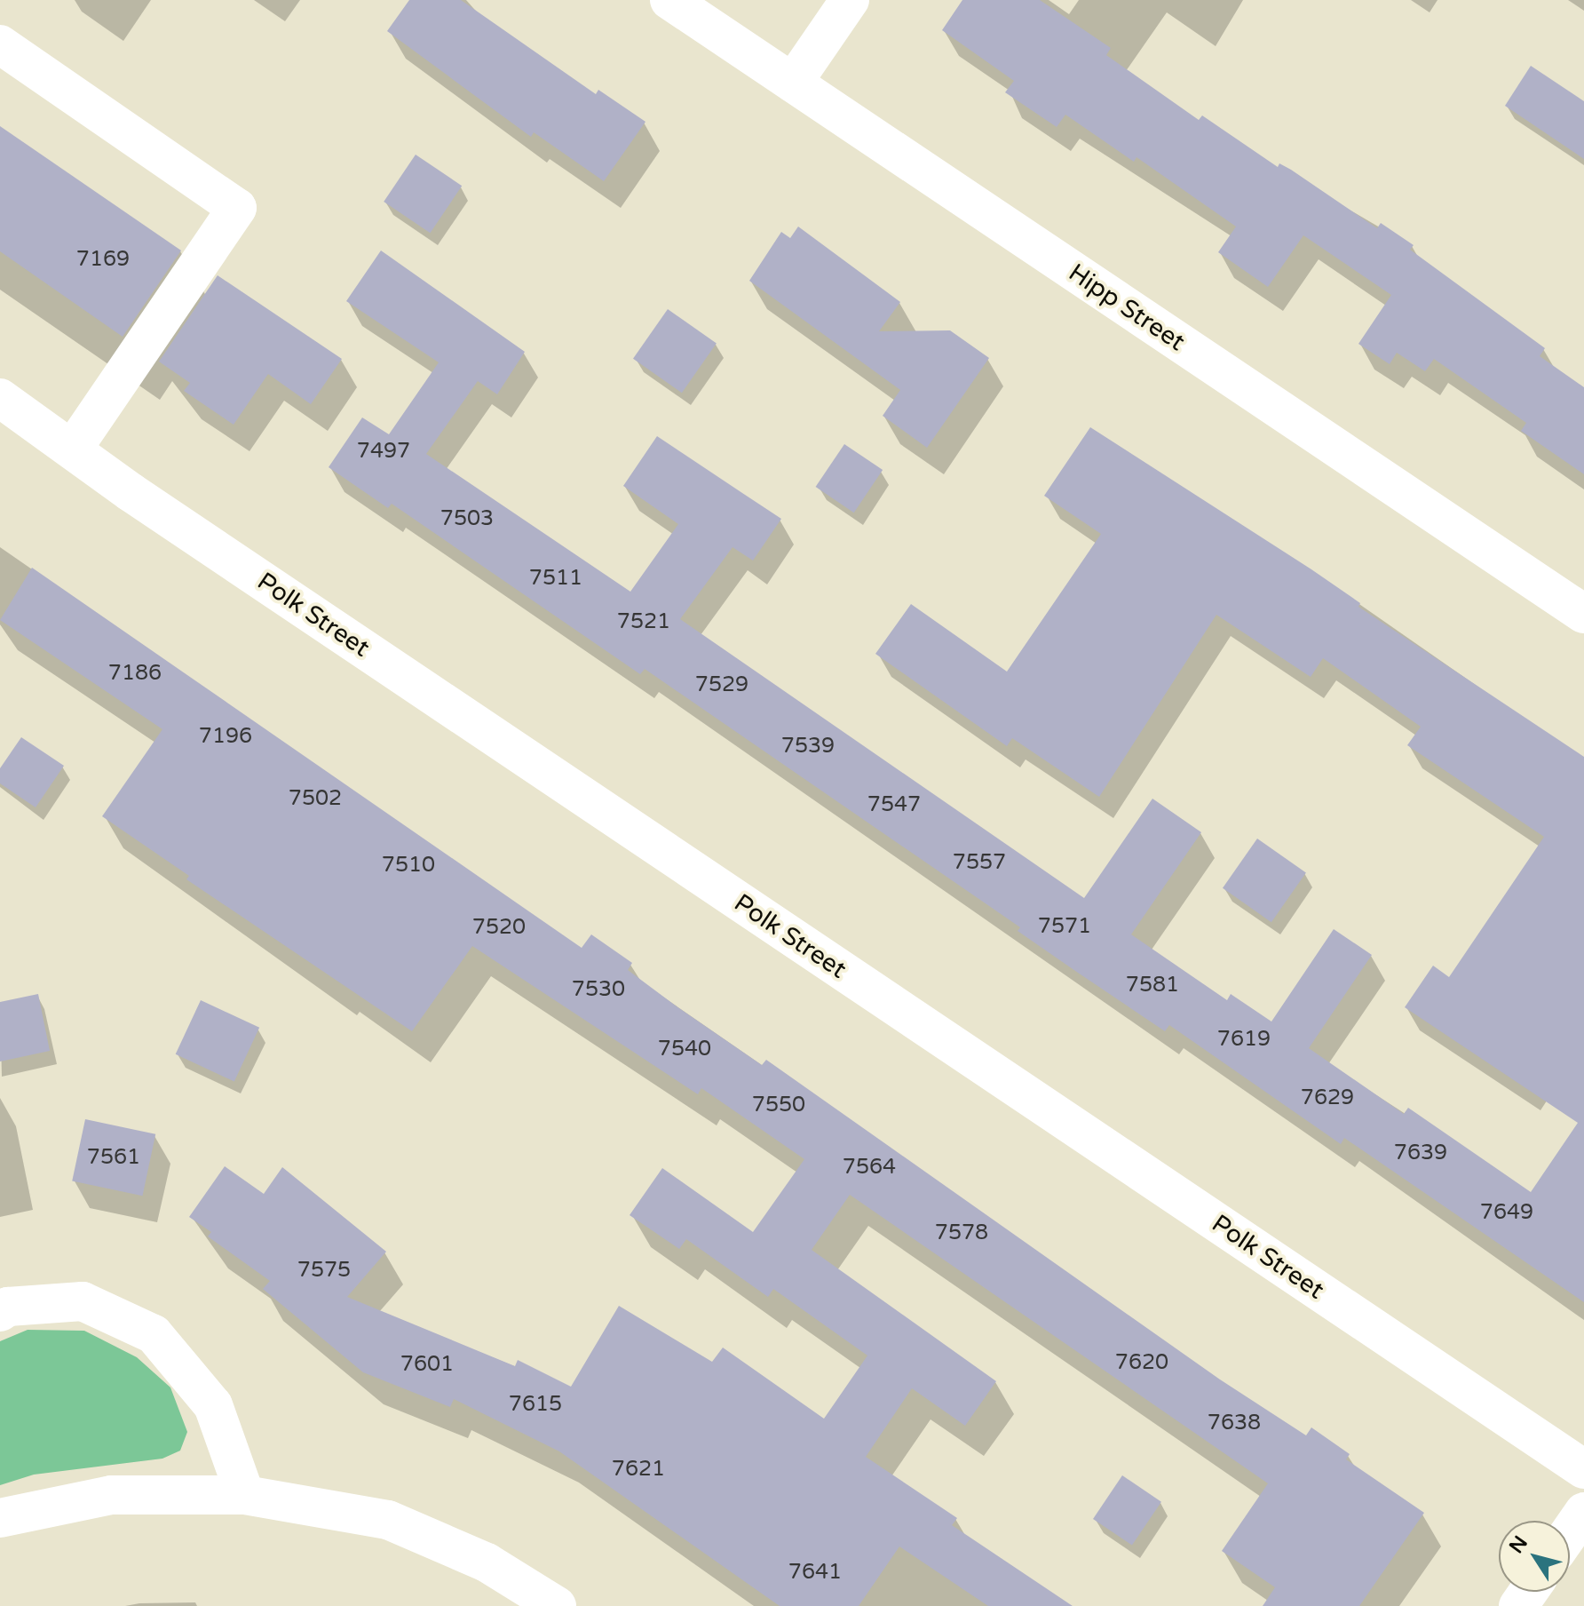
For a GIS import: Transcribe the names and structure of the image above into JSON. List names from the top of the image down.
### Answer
{
  "streets": {
    "street": ["Hipp Street", "Polk Street"]
  },
  "house_numbers": [
    "7169",
    "7497",
    "7503",
    "7511",
    "7521",
    "7186",
    "7529",
    "7196",
    "7539",
    "7502",
    "7547",
    "7557",
    "7510",
    "7571",
    "7520",
    "7581",
    "7530",
    "7619",
    "7540",
    "7629",
    "7550",
    "7639",
    "7561",
    "7564",
    "7649",
    "7578",
    "7575",
    "7620",
    "7601",
    "7615",
    "7638",
    "7621",
    "7641"
  ],
  "north": "top left"
}
